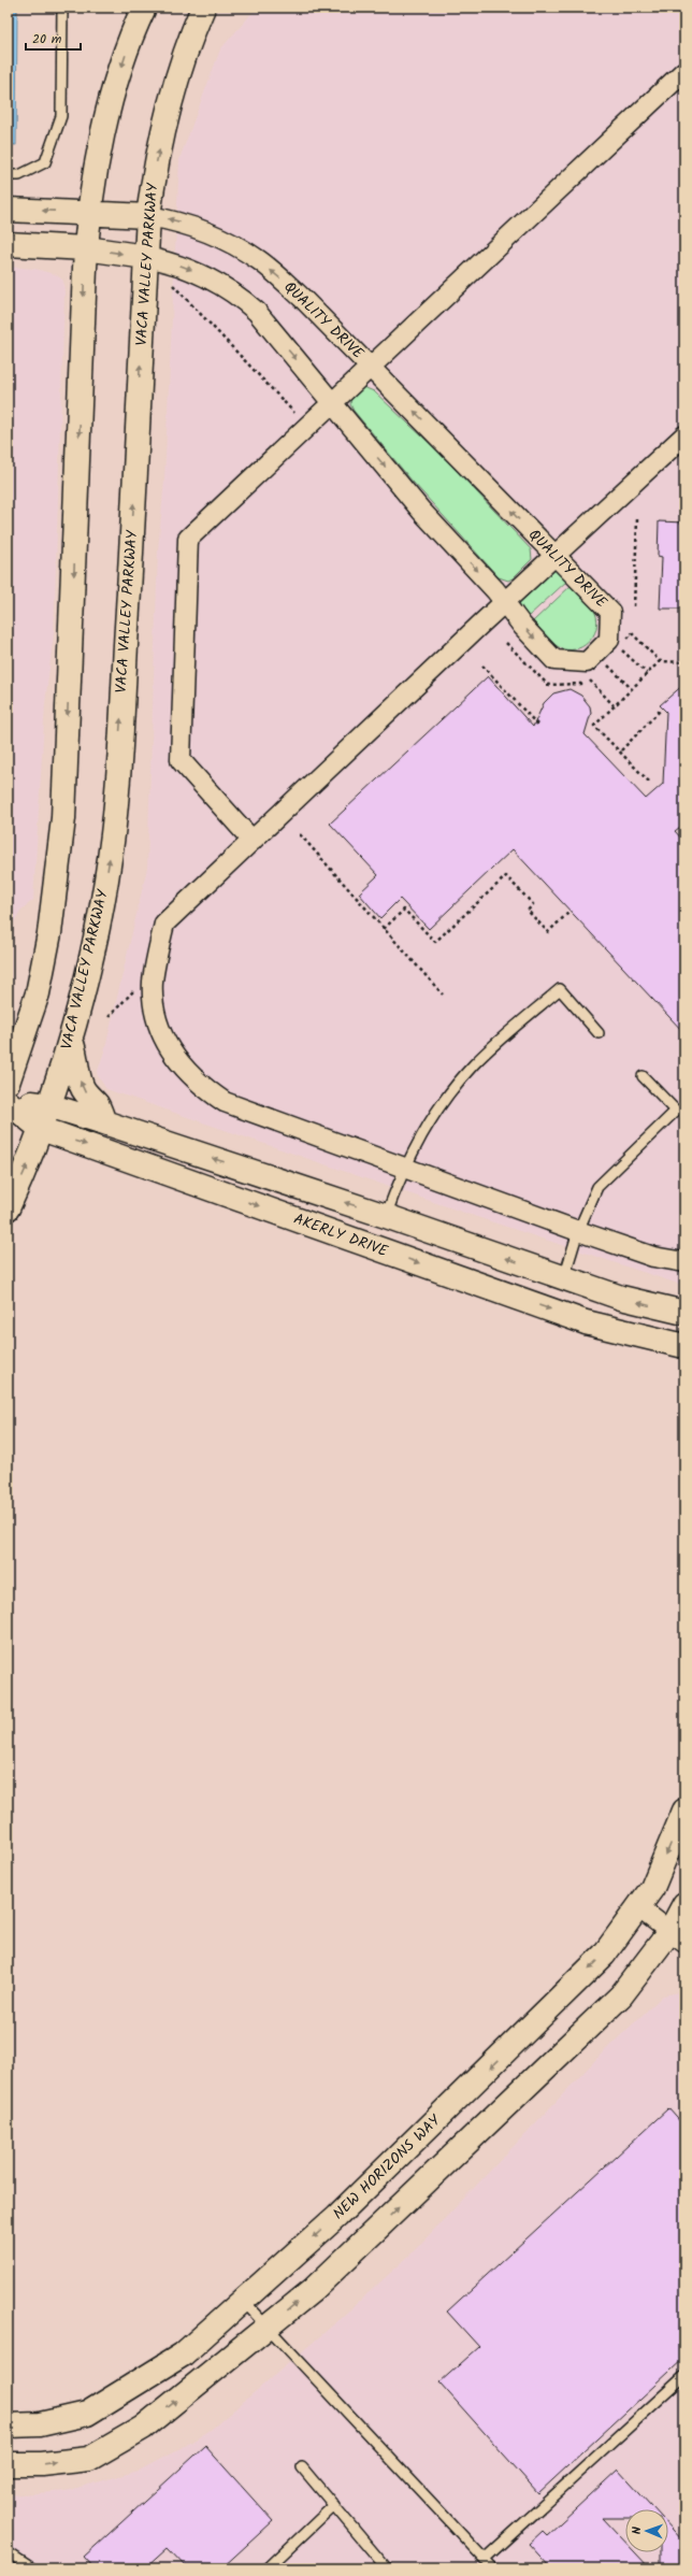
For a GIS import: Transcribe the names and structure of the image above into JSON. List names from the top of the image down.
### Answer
{
  "streets": {
    "street": [
      "VACA VALLEY PARKWAY",
      "QUALITY DRIVE",
      "AKERLY DRIVE",
      "NEW HORIZONS WAY"
    ]
  },
  "crossings": [
    ["VACA VALLEY PARKWAY", "QUALITY DRIVE"],
    ["VACA VALLEY PARKWAY", "AKERLY DRIVE"]
  ],
  "scale_bar": "20 m",
  "north": "left"
}
